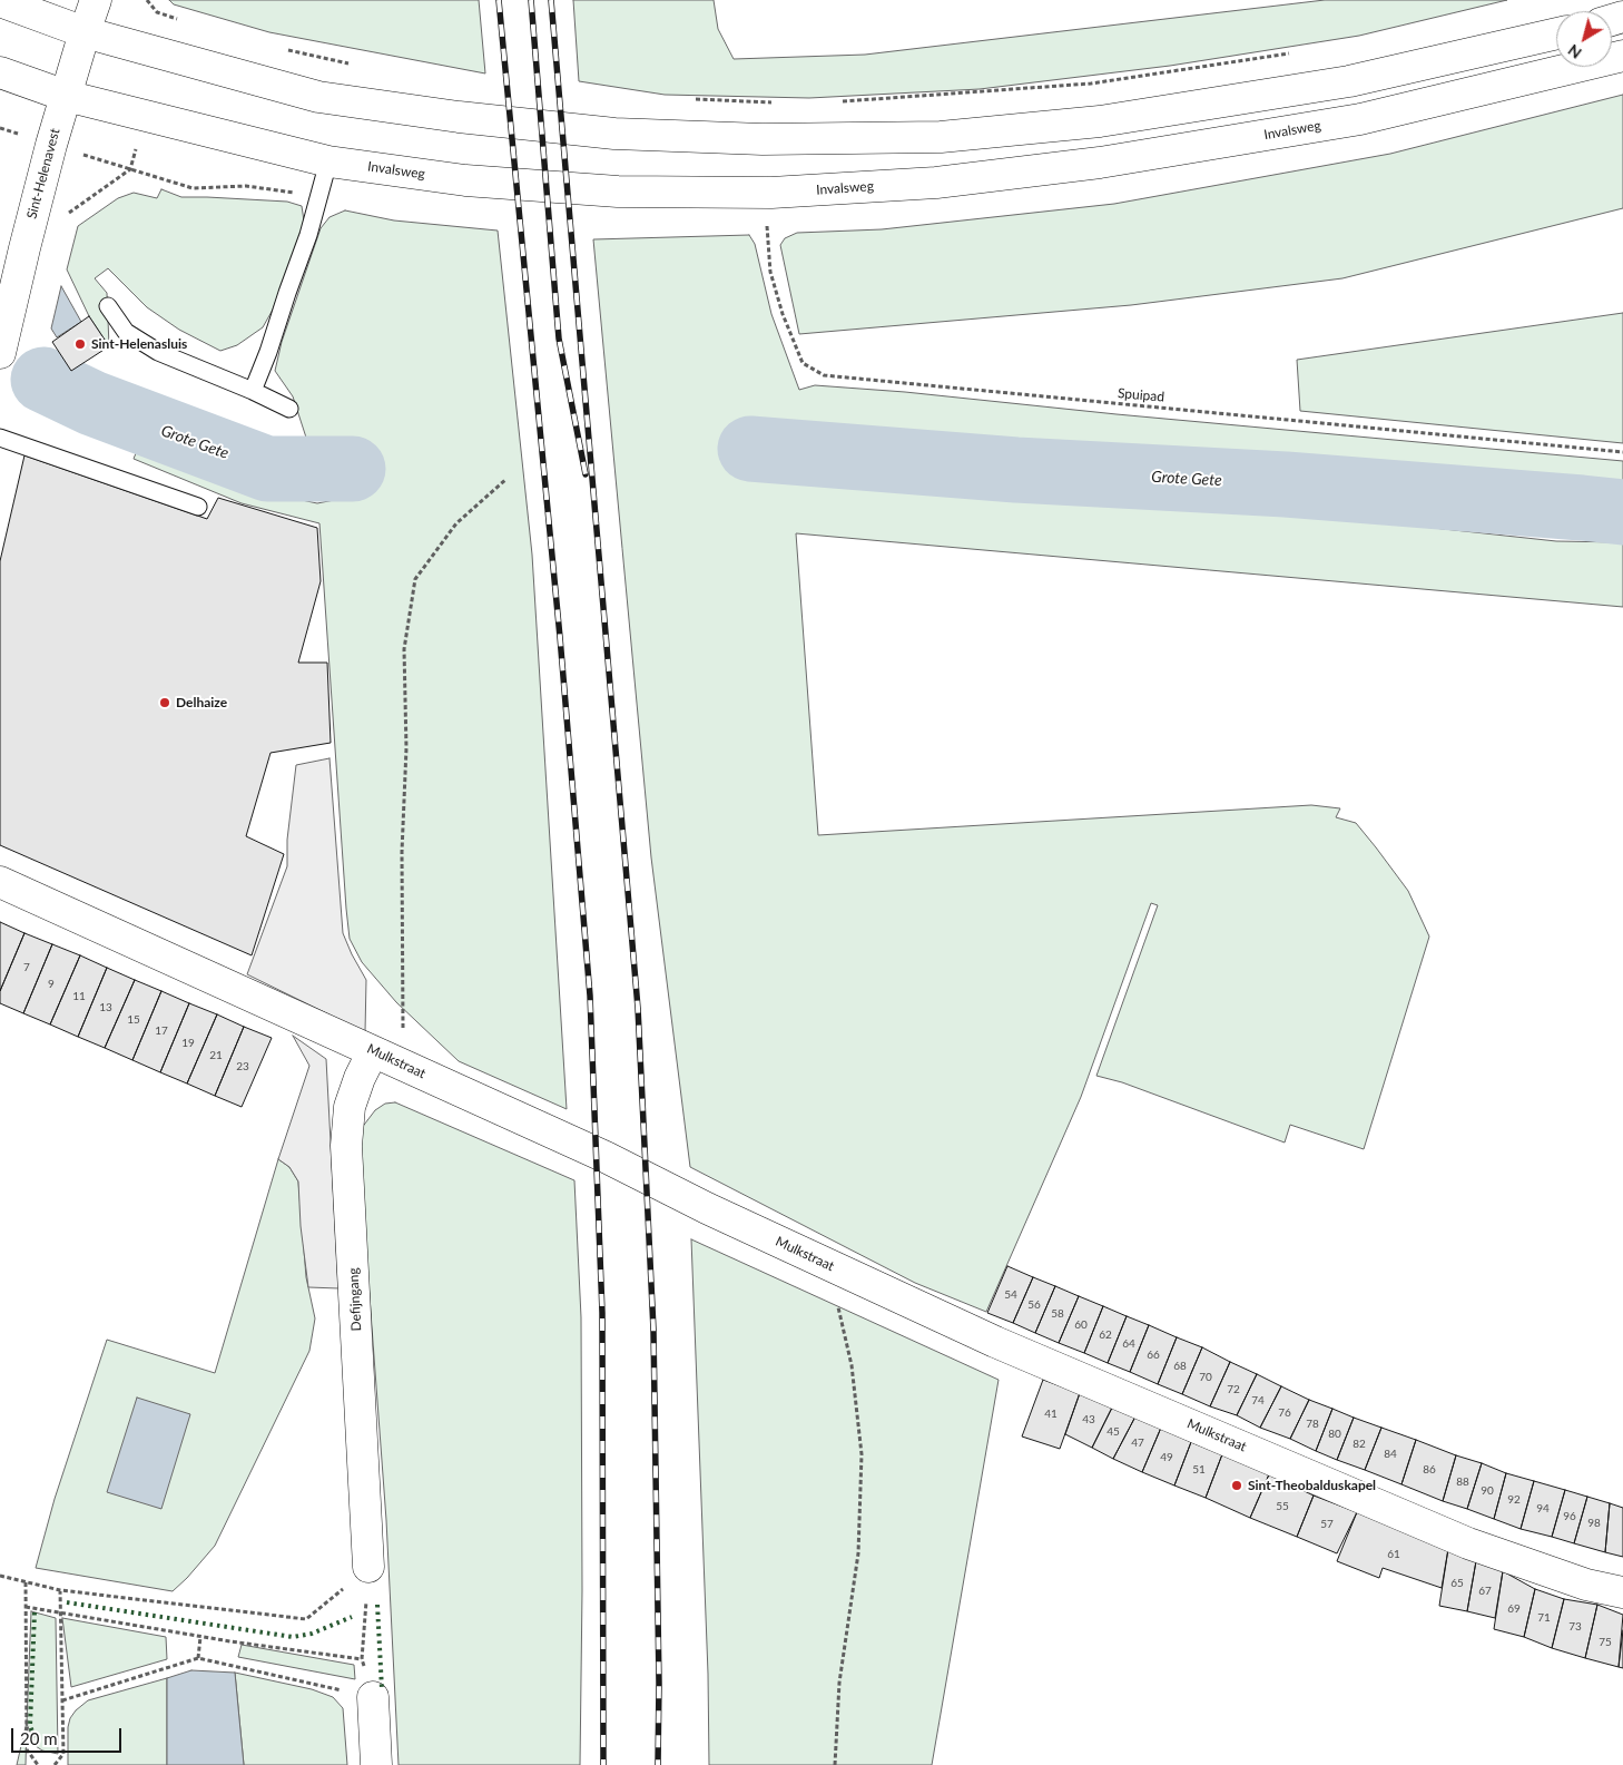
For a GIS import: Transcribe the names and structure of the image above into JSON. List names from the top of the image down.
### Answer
{
  "streets": {
    "main road": [
      "Invalsweg",
      "Sint-Helenavest",
      "Mulkstraat",
      "Defijngang"
    ],
    "path": ["Spuipad"]
  },
  "crossings": [
    ["Invalsweg", "Sint-Helenavest"],
    ["Mulkstraat", "Defijngang"]
  ],
  "water": ["Grote Gete"],
  "places": ["Sint-Helenasluis", "Delhaize", "Sint-Theobalduskapel"],
  "house_numbers": [
    "7",
    "9",
    "11",
    "13",
    "15",
    "17",
    "19",
    "21",
    "23",
    "54",
    "56",
    "58",
    "60",
    "62",
    "64",
    "66",
    "68",
    "70",
    "72",
    "74",
    "76",
    "41",
    "43",
    "78",
    "45",
    "80",
    "47",
    "82",
    "84",
    "49",
    "51",
    "86",
    "88",
    "90",
    "92",
    "55",
    "94",
    "96",
    "98",
    "57",
    "61",
    "65",
    "67",
    "69",
    "71",
    "73",
    "75"
  ],
  "scale_bar": "20 m",
  "north": "bottom left"
}
